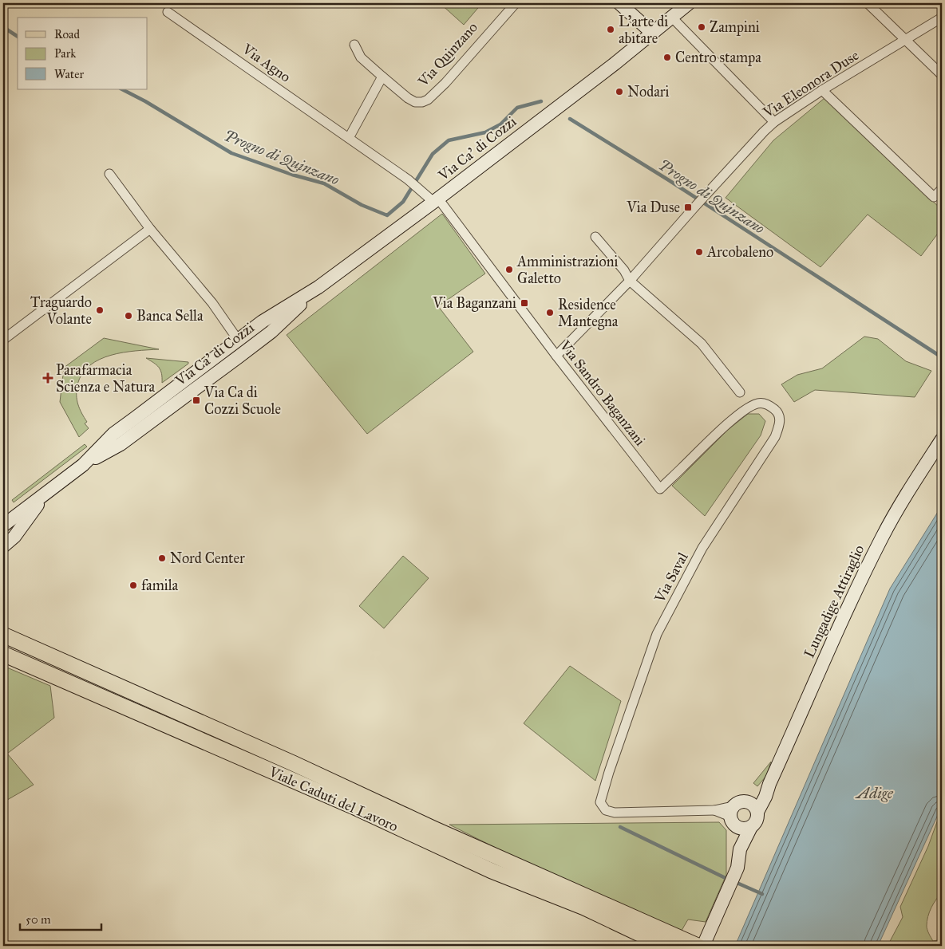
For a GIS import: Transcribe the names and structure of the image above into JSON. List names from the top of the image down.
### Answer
{
  "streets": {
    "main road": ["Via Ca' di Cozzi", "Lungadige Attiraglio", "Viale Caduti del Lavoro"],
    "street": [
      "Via Quinzano",
      "Via Agno",
      "Via Eleonora Duse",
      "Via Sandro Baganzani",
      "Via Saval"
    ]
  },
  "crossings": [
    ["Via Agno", "Via Ca' di Cozzi"],
    ["Via Agno", "Via Sandro Baganzani"],
    ["Via Eleonora Duse", "Via Sandro Baganzani"],
    ["Via Ca' di Cozzi", "Via Sandro Baganzani"],
    ["Via Sandro Baganzani", "Via Saval"],
    ["Via Saval", "Lungadige Attiraglio"]
  ],
  "water": ["Progno di Quinzano", "Adige"],
  "places": {
    "other": [
      "Zampini",
      "L'arte di abitare",
      "Centro stampa",
      "Nodari",
      "Arcobaleno",
      "Amministrazioni Galetto",
      "Traguardo Volante",
      "Residence Mantegna",
      "Banca Sella",
      "Nord Center",
      "famila"
    ],
    "transit": ["Via Duse", "Via Baganzani", "Via Ca di Cozzi Scuole"],
    "health": ["Parafarmacia Scienza e Natura"]
  },
  "legend": ["Road", "Park", "Water"],
  "scale_bar": "50 m"
}
